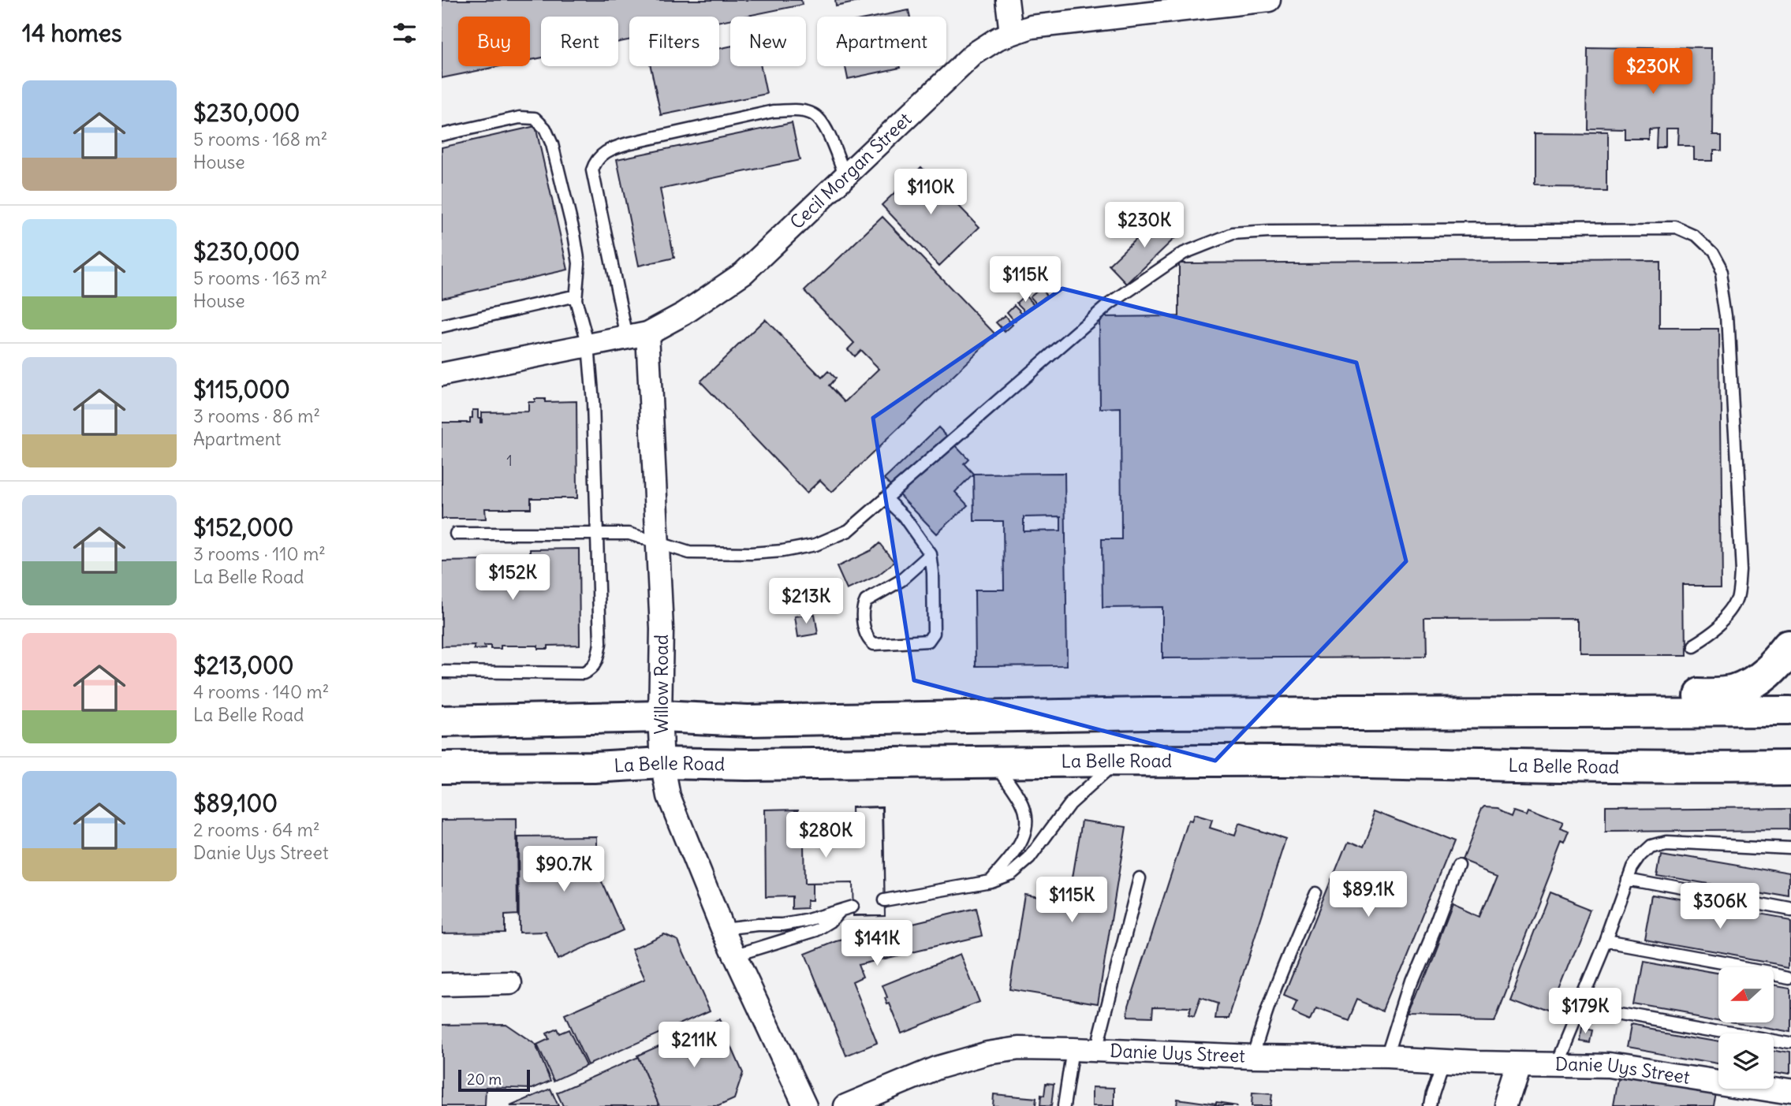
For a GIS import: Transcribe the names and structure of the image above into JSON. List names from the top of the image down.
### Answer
{
  "streets": {
    "main road": ["La Belle Road"],
    "street": ["Cecil Morgan Street", "Willow Road", "Danie Uys Street"]
  },
  "crossings": [
    ["Cecil Morgan Street", "Willow Road"],
    ["Willow Road", "La Belle Road"]
  ],
  "house_numbers": ["1"],
  "scale_bar": "20 m",
  "north": "left",
  "page": {
    "heading": "14 homes",
    "chip": [
      "Buy",
      "Rent",
      "Filters",
      "New",
      "Apartment"
    ],
    "price": [
      "$230K",
      "$110K",
      "$230K",
      "$115K",
      "$152K",
      "$213K",
      "$280K",
      "$90.7K",
      "$89.1K",
      "$115K",
      "$306K",
      "$141K",
      "$179K",
      "$211K"
    ],
    "list": [
      {
        "name": "$230,000",
        "note": "5 rooms · 168 m² · House"
      },
      {
        "name": "$230,000",
        "note": "5 rooms · 163 m² · House"
      },
      {
        "name": "$115,000",
        "note": "3 rooms · 86 m² · Apartment"
      },
      {
        "name": "$152,000",
        "note": "3 rooms · 110 m² · La Belle Road"
      },
      {
        "name": "$213,000",
        "note": "4 rooms · 140 m² · La Belle Road"
      },
      {
        "name": "$89,100",
        "note": "2 rooms · 64 m² · Danie Uys Street"
      }
    ],
    "scale": "20 m"
  }
}
